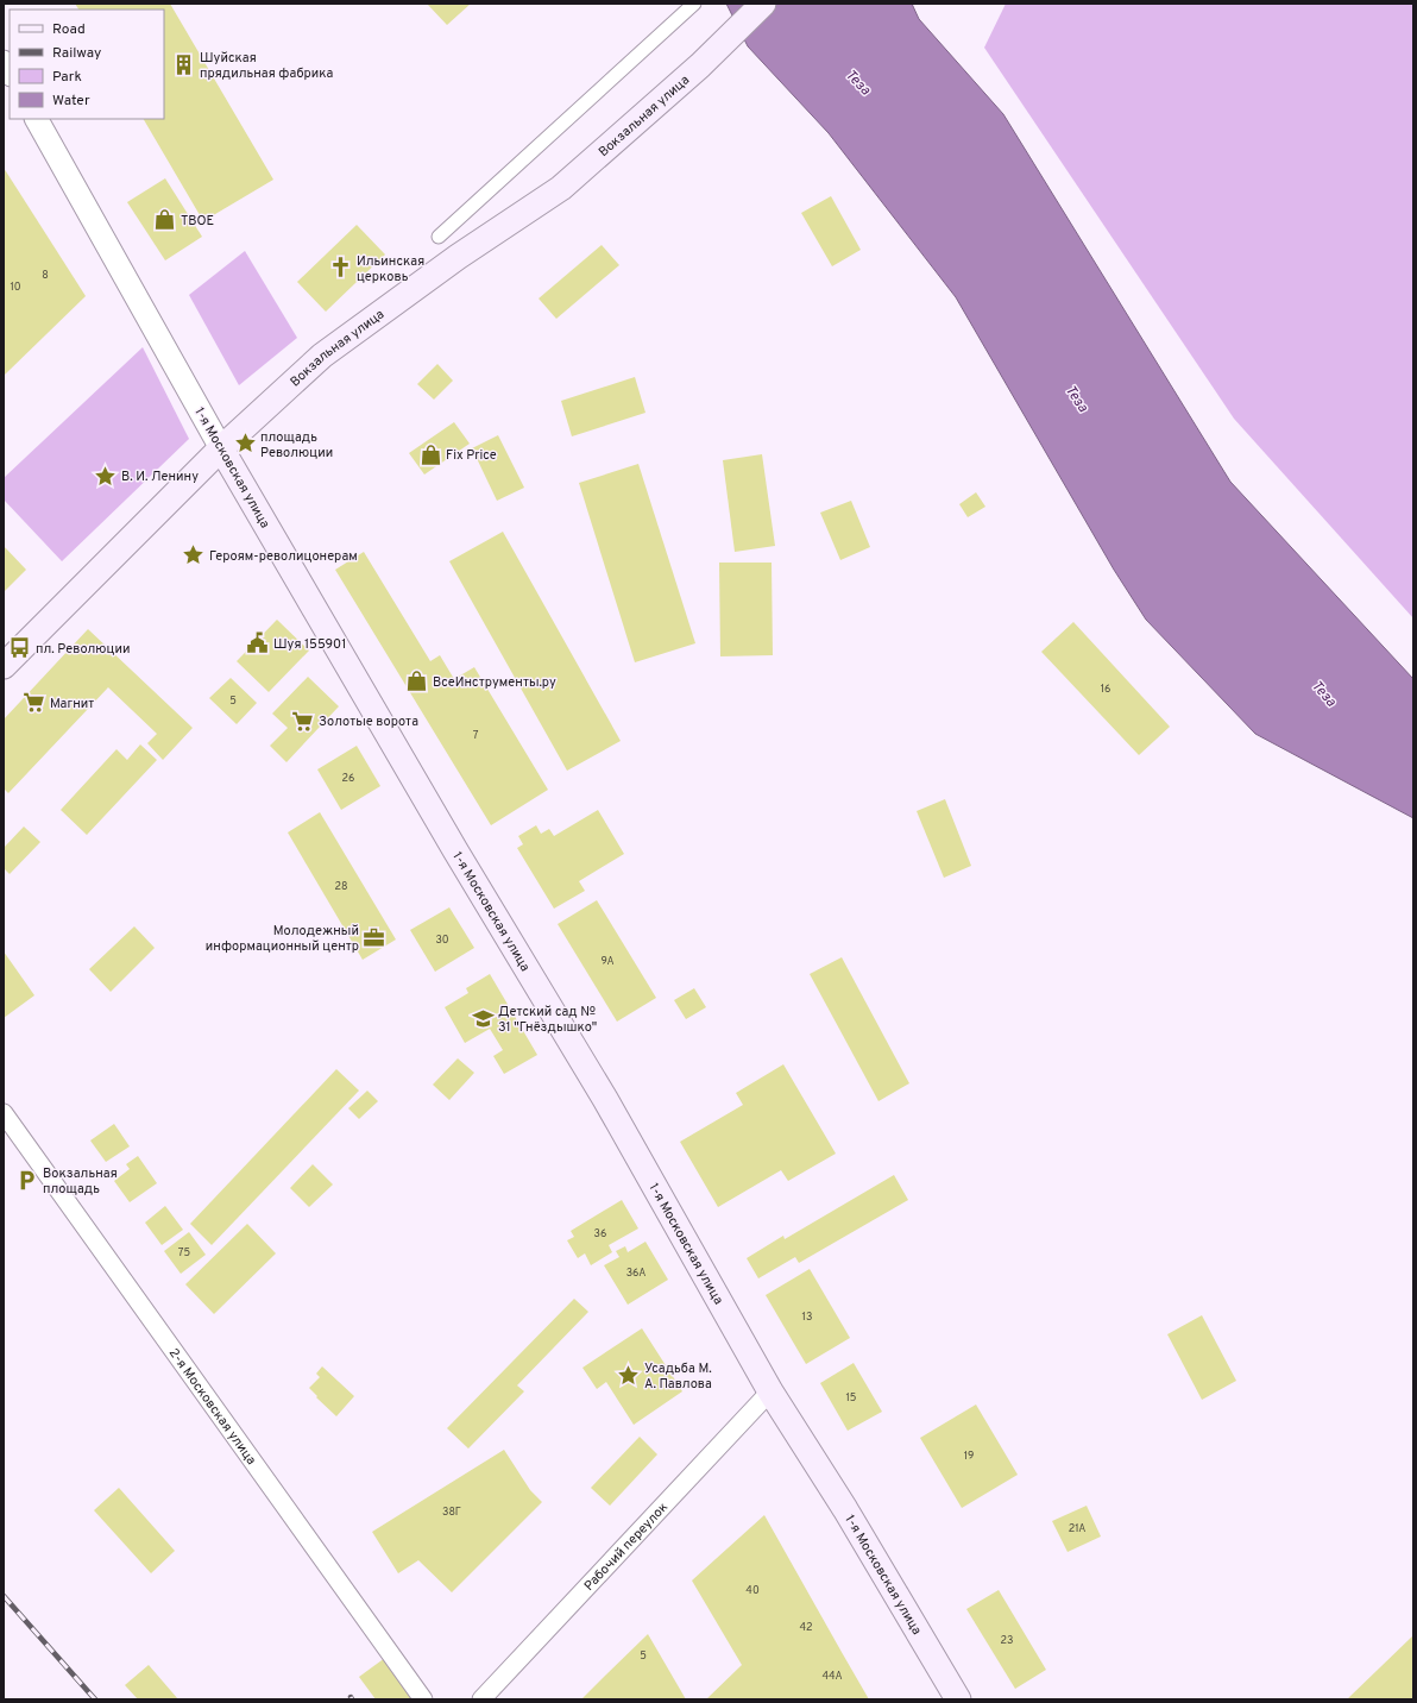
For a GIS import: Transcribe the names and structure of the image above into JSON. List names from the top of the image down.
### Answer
{
  "streets": {
    "main road": ["Вокзальная улица", "1-я Московская улица"],
    "street": ["2-я Московская улица", "Рабочий переулок"]
  },
  "crossings": [
    ["Вокзальная улица", "1-я Московская улица"],
    ["1-я Московская улица", "Рабочий переулок"]
  ],
  "water": ["Теза"],
  "places": {
    "building": ["Шуйская прядильная фабрика"],
    "shop": ["ТВОЕ", "Fix Price", "ВсеИнструменты.ру"],
    "church": ["Ильинская церковь"],
    "place": [
      "площадь Революции",
      "В. И. Ленину",
      "Героям-револицонерам",
      "Усадьба М. А. Павлова"
    ],
    "public building": ["Шуя 155901"],
    "bus stop": ["пл. Революции"],
    "supermarket": ["Магнит", "Золотые ворота"],
    "office": ["Молодежный информационный центр"],
    "school or university": ["Детский сад № 31 \"Гнёздышко\""],
    "parking": ["Вокзальная площадь"]
  },
  "house_numbers": [
    "8",
    "10",
    "16",
    "5",
    "7",
    "26",
    "28",
    "30",
    "9А",
    "36",
    "75",
    "36А",
    "13",
    "15",
    "19",
    "38Г",
    "21А",
    "40",
    "42",
    "23",
    "5",
    "44А"
  ],
  "legend": [
    "Road",
    "Railway",
    "Park",
    "Water"
  ]
}
